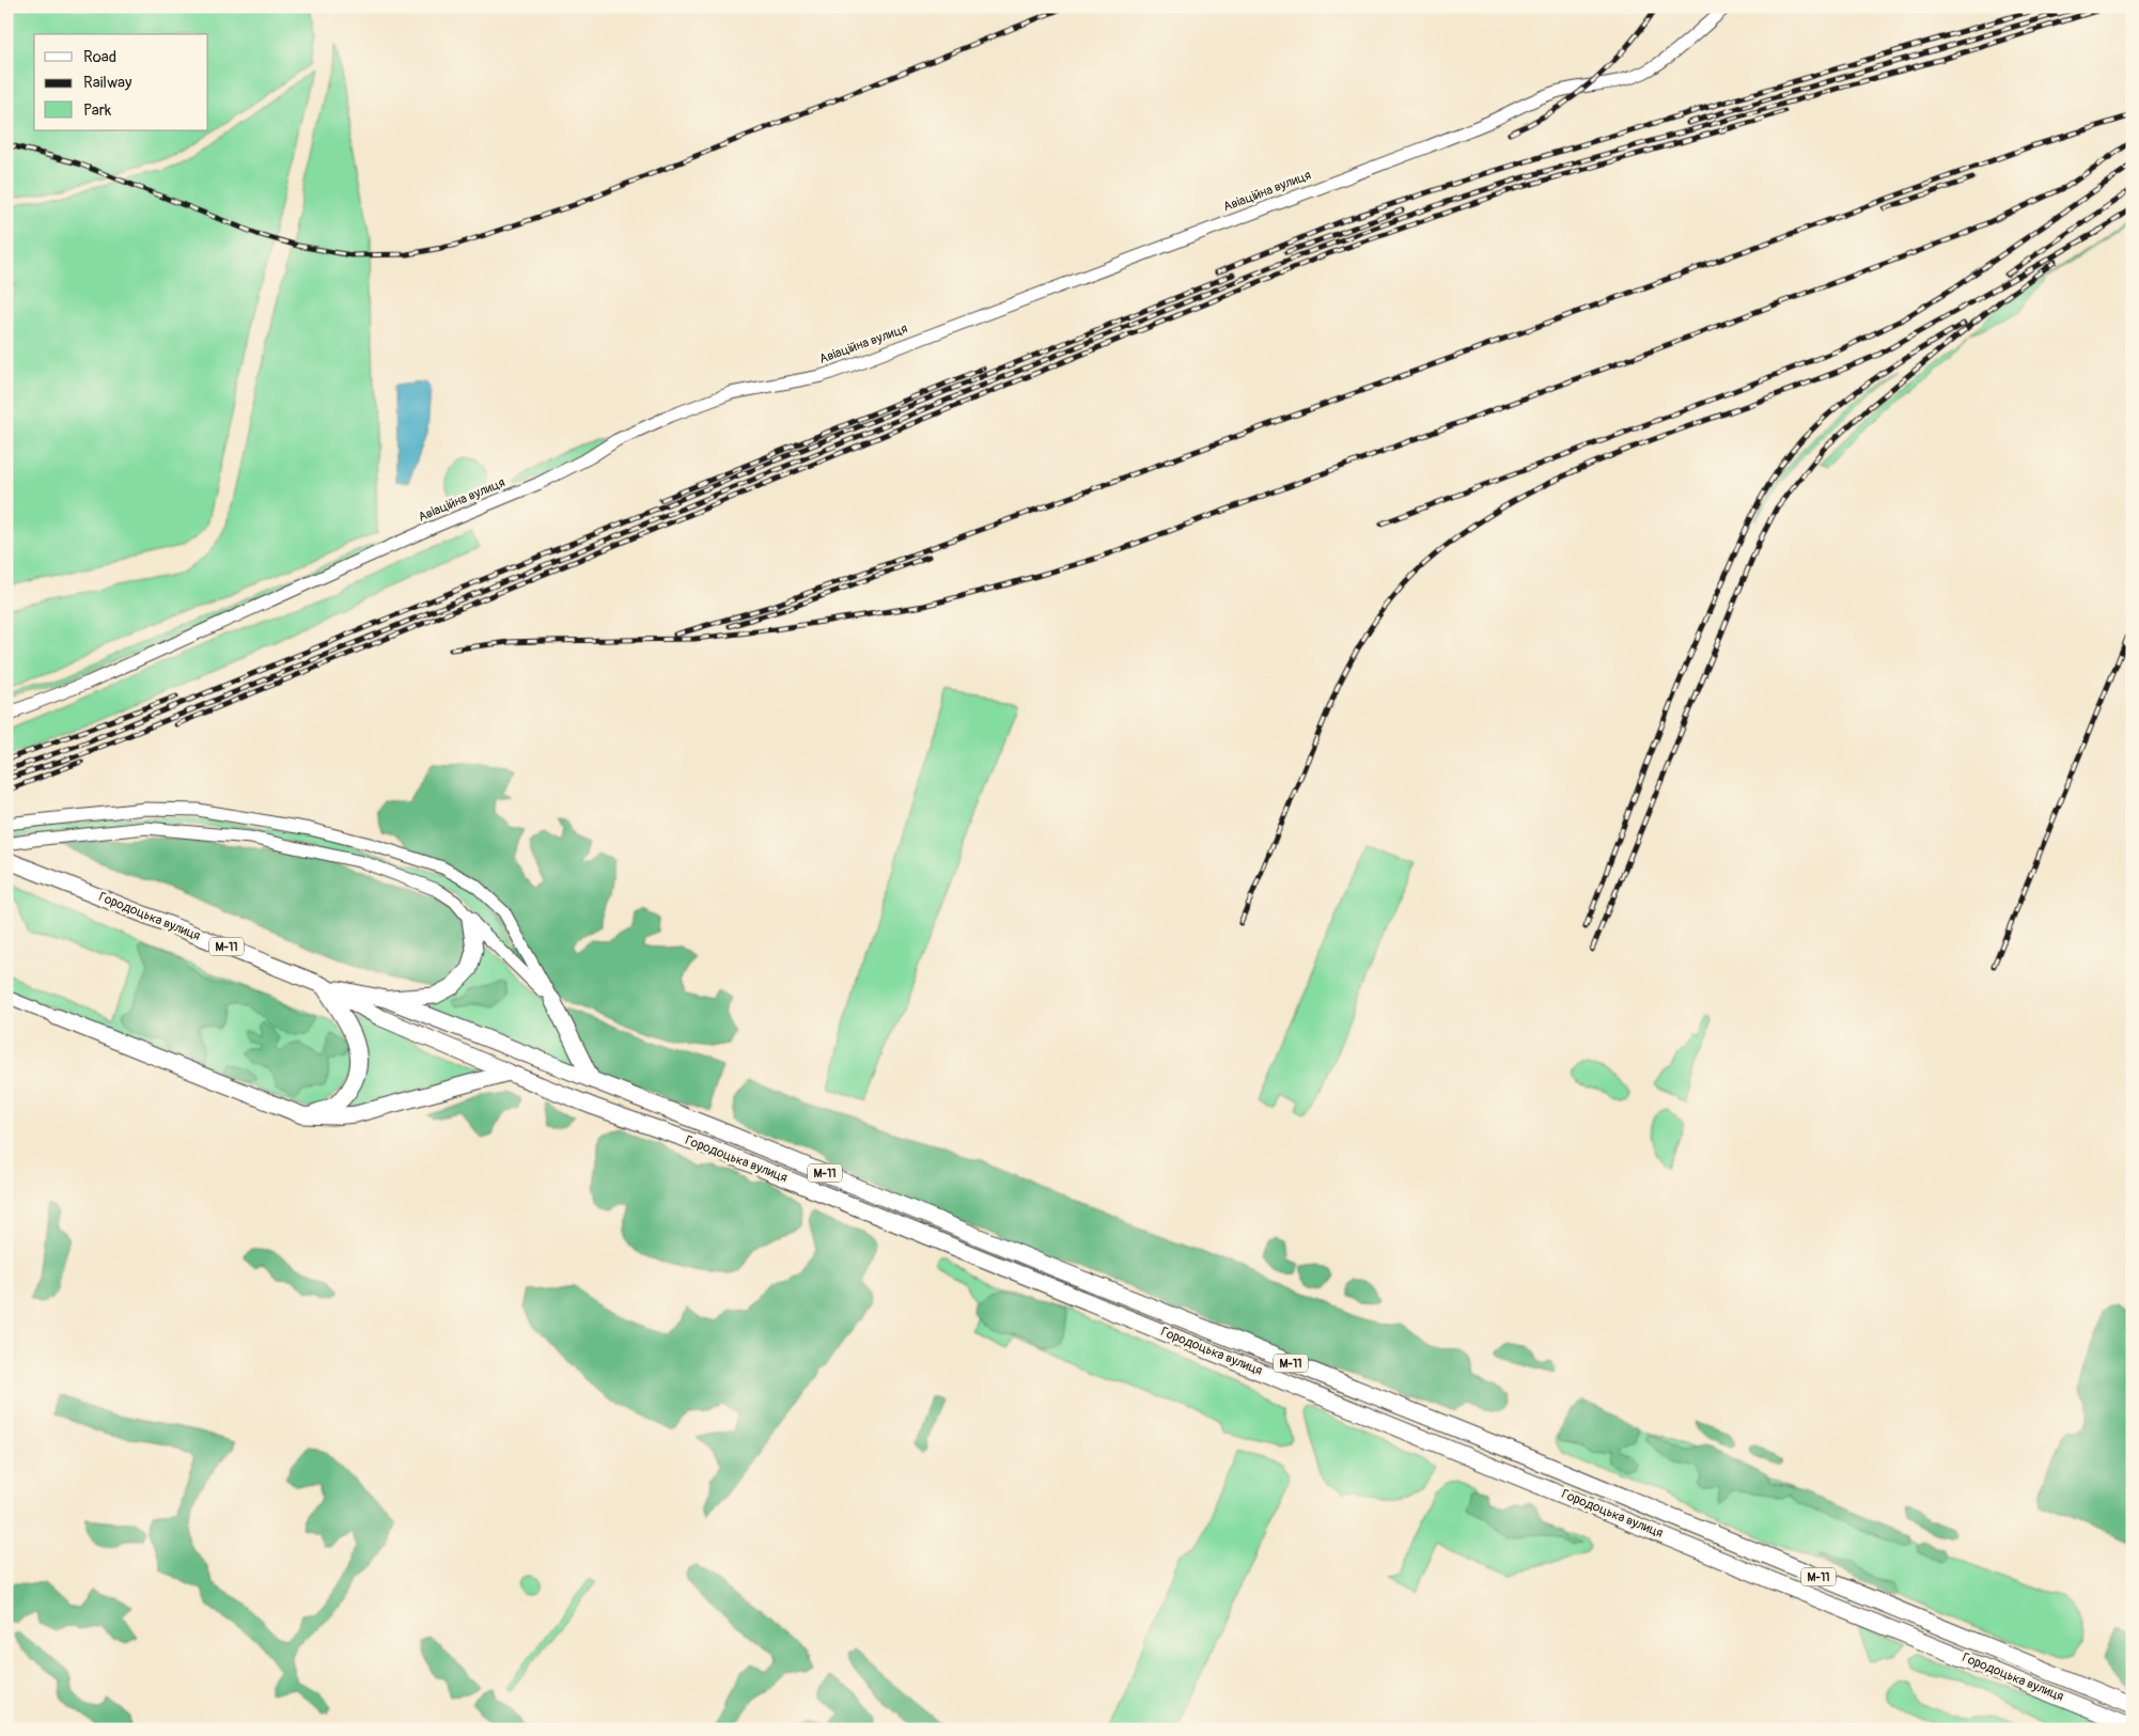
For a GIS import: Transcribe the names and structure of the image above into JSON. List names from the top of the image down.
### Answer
{
  "streets": {
    "main road": ["Городоцька вулиця", "М-11"],
    "street": ["Авіаційна вулиця"]
  },
  "legend": ["Road", "Railway", "Park"]
}
